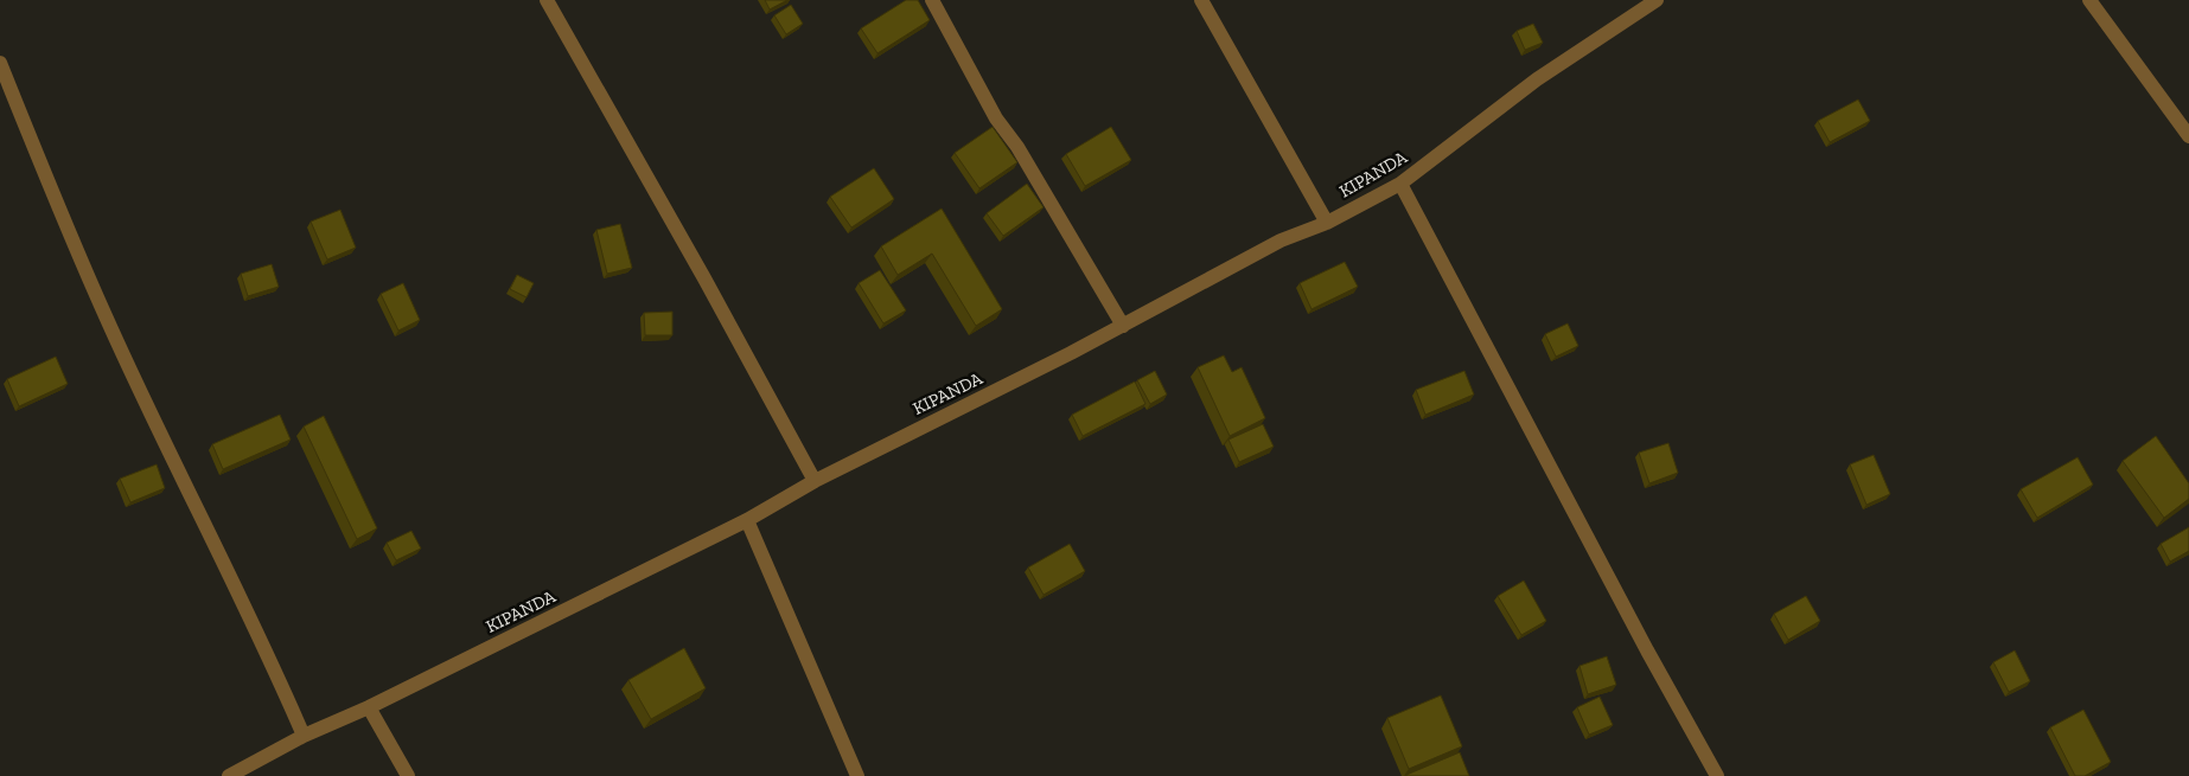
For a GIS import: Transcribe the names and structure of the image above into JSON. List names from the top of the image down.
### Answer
{
  "streets": {
    "street": ["KIPANDA"]
  }
}
